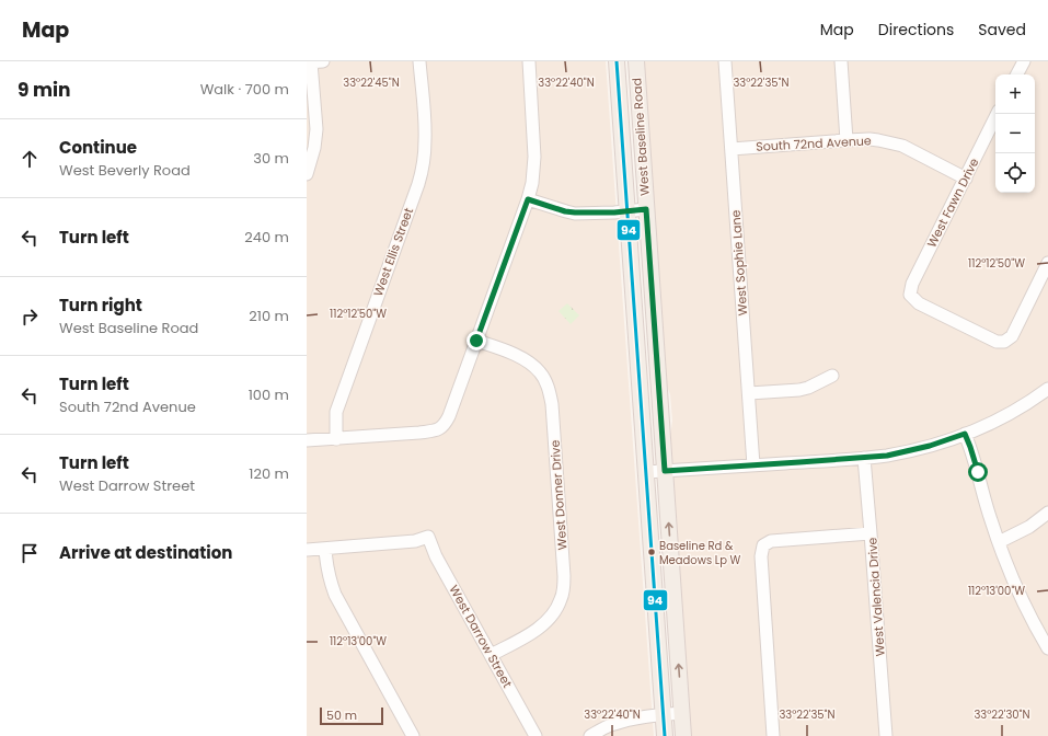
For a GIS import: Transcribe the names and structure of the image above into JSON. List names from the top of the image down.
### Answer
{
  "streets": {
    "main road": ["West Baseline Road"],
    "street": [
      "South 72nd Avenue",
      "West Fawn Drive",
      "West Ellis Street",
      "West Sophie Lane",
      "West Donner Drive",
      "West Valencia Drive",
      "West Darrow Street"
    ]
  },
  "crossings": [
    ["South 72nd Avenue", "West Fawn Drive"],
    ["South 72nd Avenue", "West Sophie Lane"],
    ["West Donner Drive", "West Darrow Street"]
  ],
  "places": ["Baseline Rd & Meadows Lp W"],
  "lines": ["transit line 94"],
  "scale_bar": "50 m",
  "page": {
    "header": "Map",
    "nav": ["Map", "Directions", "Saved"],
    "heading": ["9 min", "Walk · 700 m"],
    "map_buttons": ["+", "−"],
    "list": [
      ["Continue", "West Beverly Road", "30 m"],
      ["Turn left", "240 m"],
      ["Turn right", "West Baseline Road", "210 m"],
      ["Turn left", "South 72nd Avenue", "100 m"],
      ["Turn left", "West Darrow Street", "120 m"],
      "Arrive at destination"
    ],
    "scale": "50 m"
  },
  "coordinates": [
    "33°22'45\"N",
    "33°22'40\"N",
    "33°22'35\"N",
    "112°12'50\"W",
    "112°13'00\"W",
    "33°22'30\"N"
  ]
}
